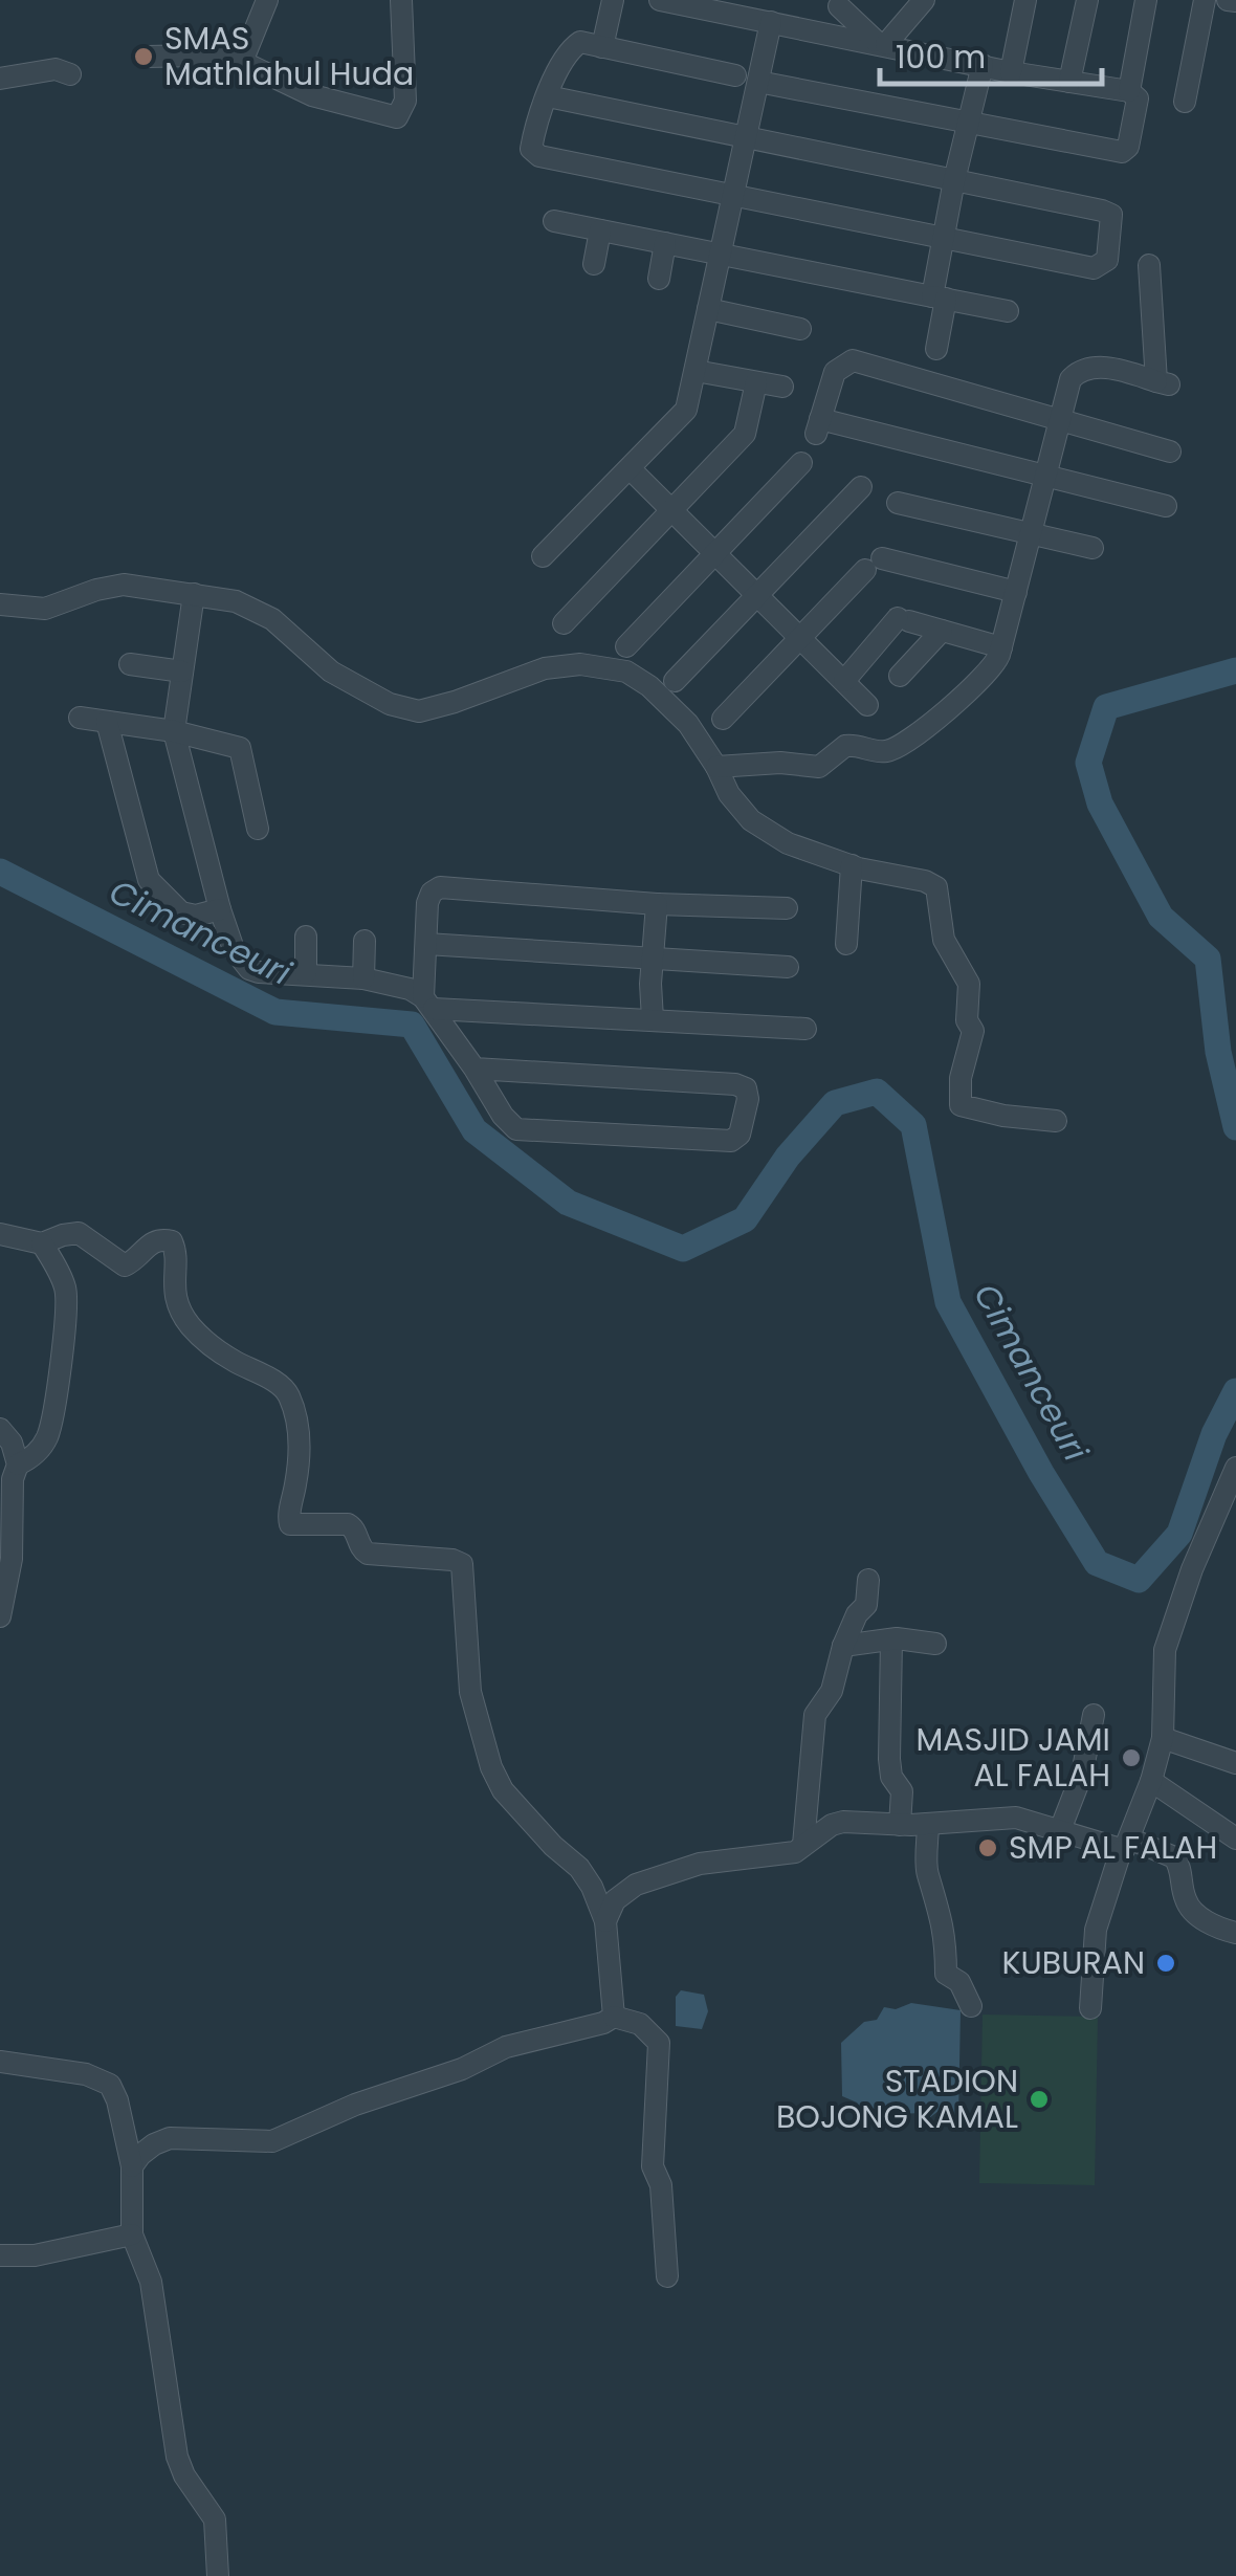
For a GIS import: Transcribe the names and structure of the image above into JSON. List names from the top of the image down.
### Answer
{
  "water": ["Cimanceuri"],
  "places": [
    "SMAS Mathlahul Huda",
    "MASJID JAMI AL FALAH",
    "SMP AL FALAH",
    "KUBURAN",
    "STADION BOJONG KAMAL"
  ],
  "scale_bar": "100 m"
}
